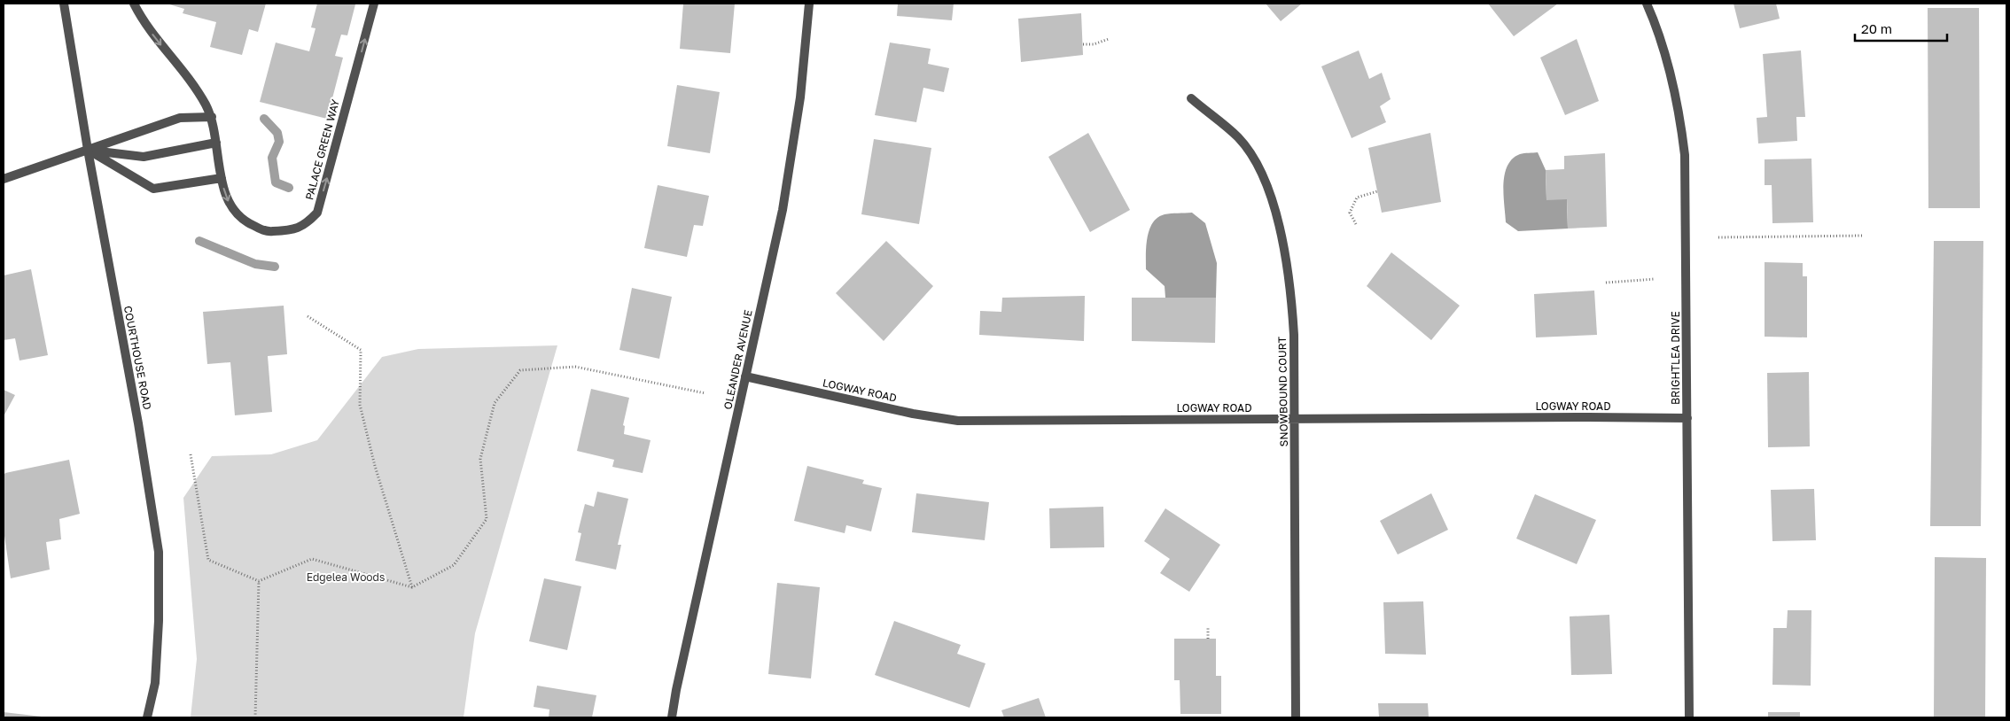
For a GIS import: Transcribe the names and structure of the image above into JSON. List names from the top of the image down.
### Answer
{
  "streets": {
    "street": [
      "PALACE GREEN WAY",
      "COURTHOUSE ROAD",
      "BRIGHTLEA DRIVE",
      "OLEANDER AVENUE",
      "LOGWAY ROAD",
      "SNOWBOUND COURT"
    ]
  },
  "crossings": [
    ["BRIGHTLEA DRIVE", "LOGWAY ROAD"],
    ["OLEANDER AVENUE", "LOGWAY ROAD"],
    ["LOGWAY ROAD", "SNOWBOUND COURT"]
  ],
  "parks": ["Edgelea Woods"],
  "scale_bar": "20 m"
}
